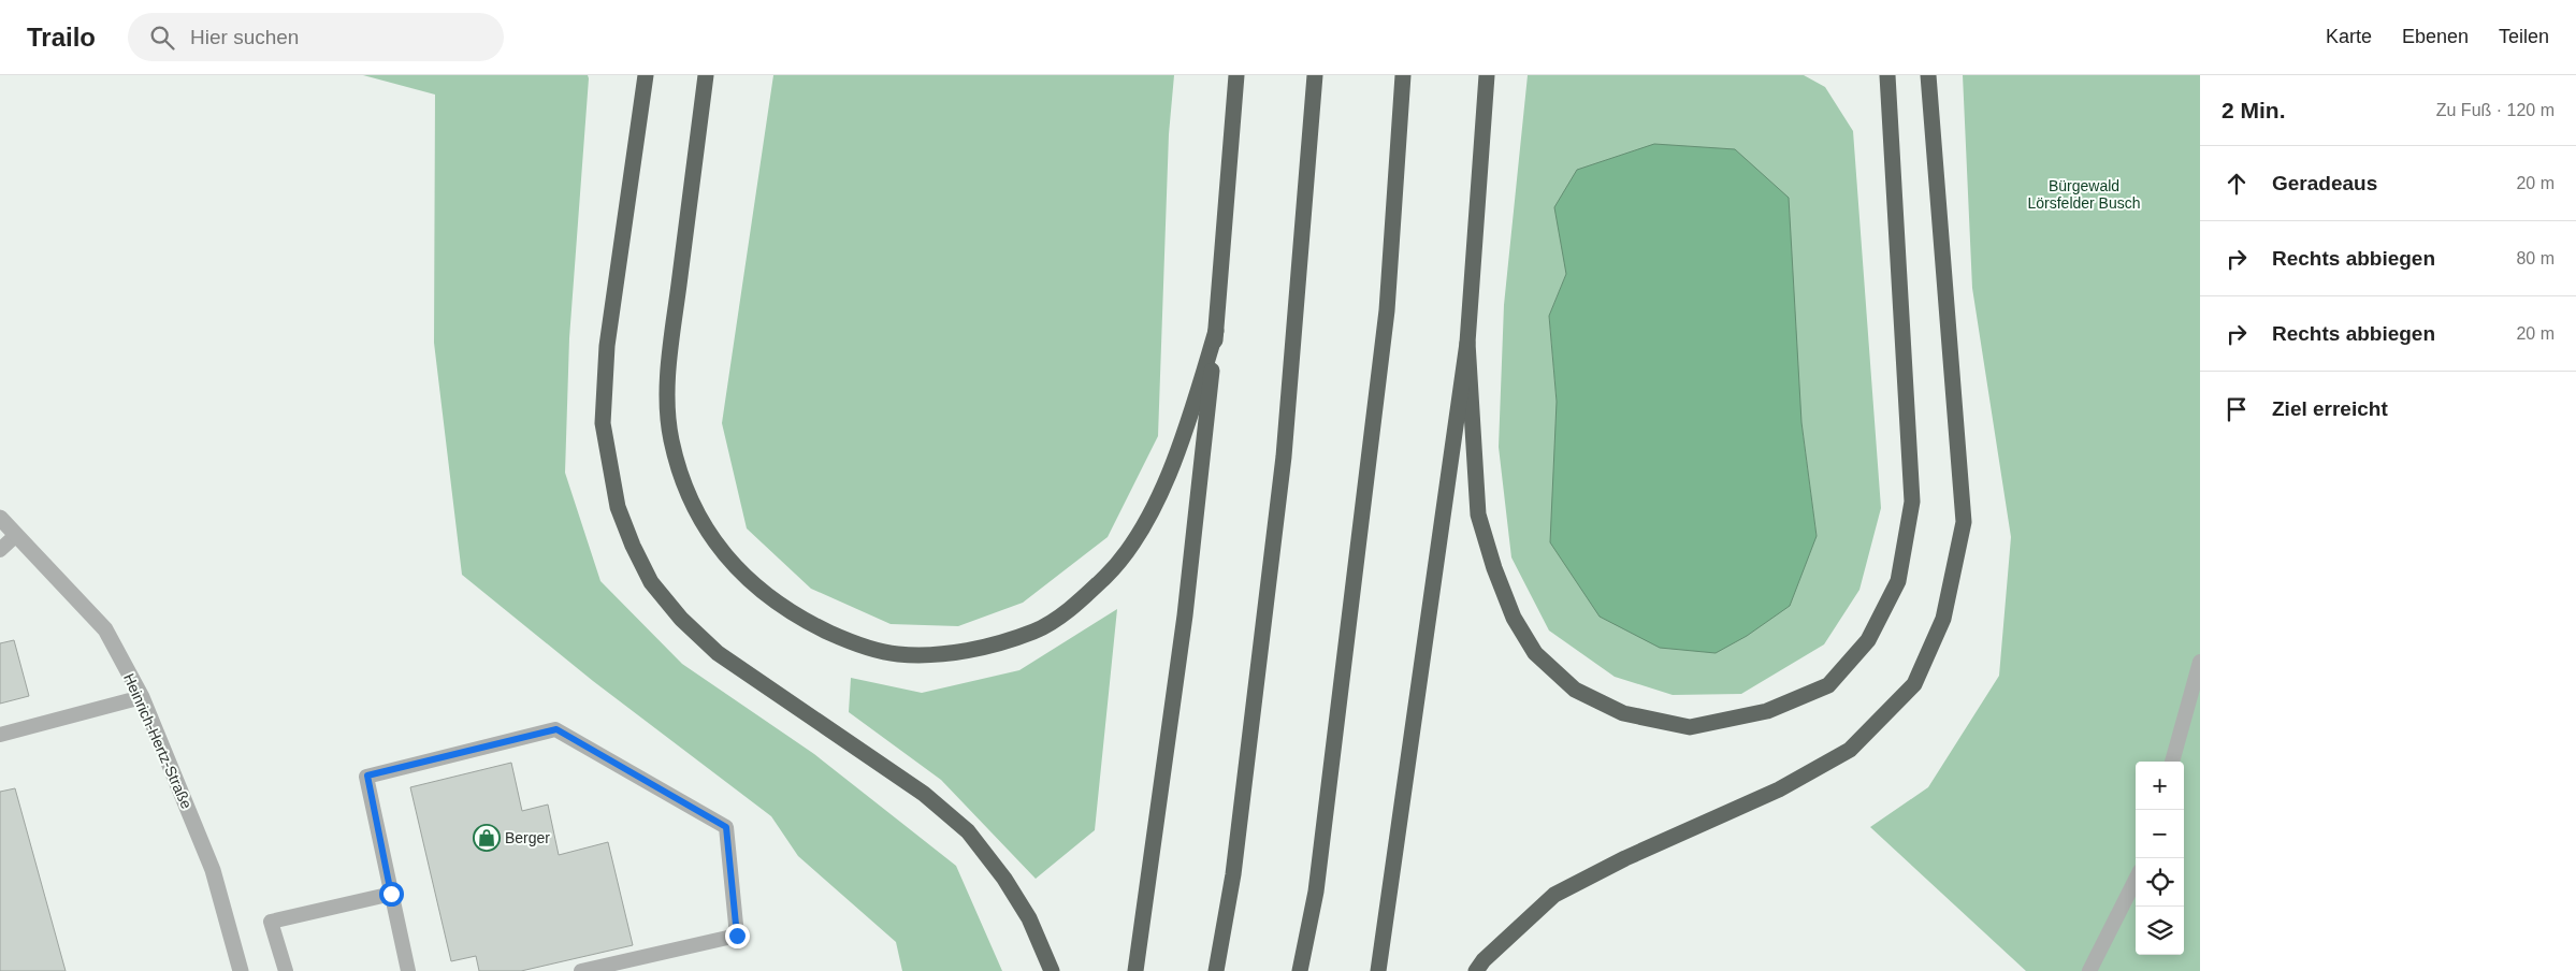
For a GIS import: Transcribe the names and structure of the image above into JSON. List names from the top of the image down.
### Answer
{
  "streets": {
    "street": ["Heinrich-Hertz-Straße"]
  },
  "parks": ["Bürgewald Lörsfelder Busch"],
  "places": {
    "shop": ["Berger"]
  },
  "page": {
    "header": "Trailo",
    "search": "Hier suchen",
    "nav": ["Karte", "Ebenen", "Teilen"],
    "heading": ["2 Min.", "Zu Fuß · 120 m"],
    "list": [
      ["Geradeaus", "20 m"],
      ["Rechts abbiegen", "80 m"],
      ["Rechts abbiegen", "20 m"],
      "Ziel erreicht"
    ],
    "map_buttons": ["+", "−"]
  }
}
